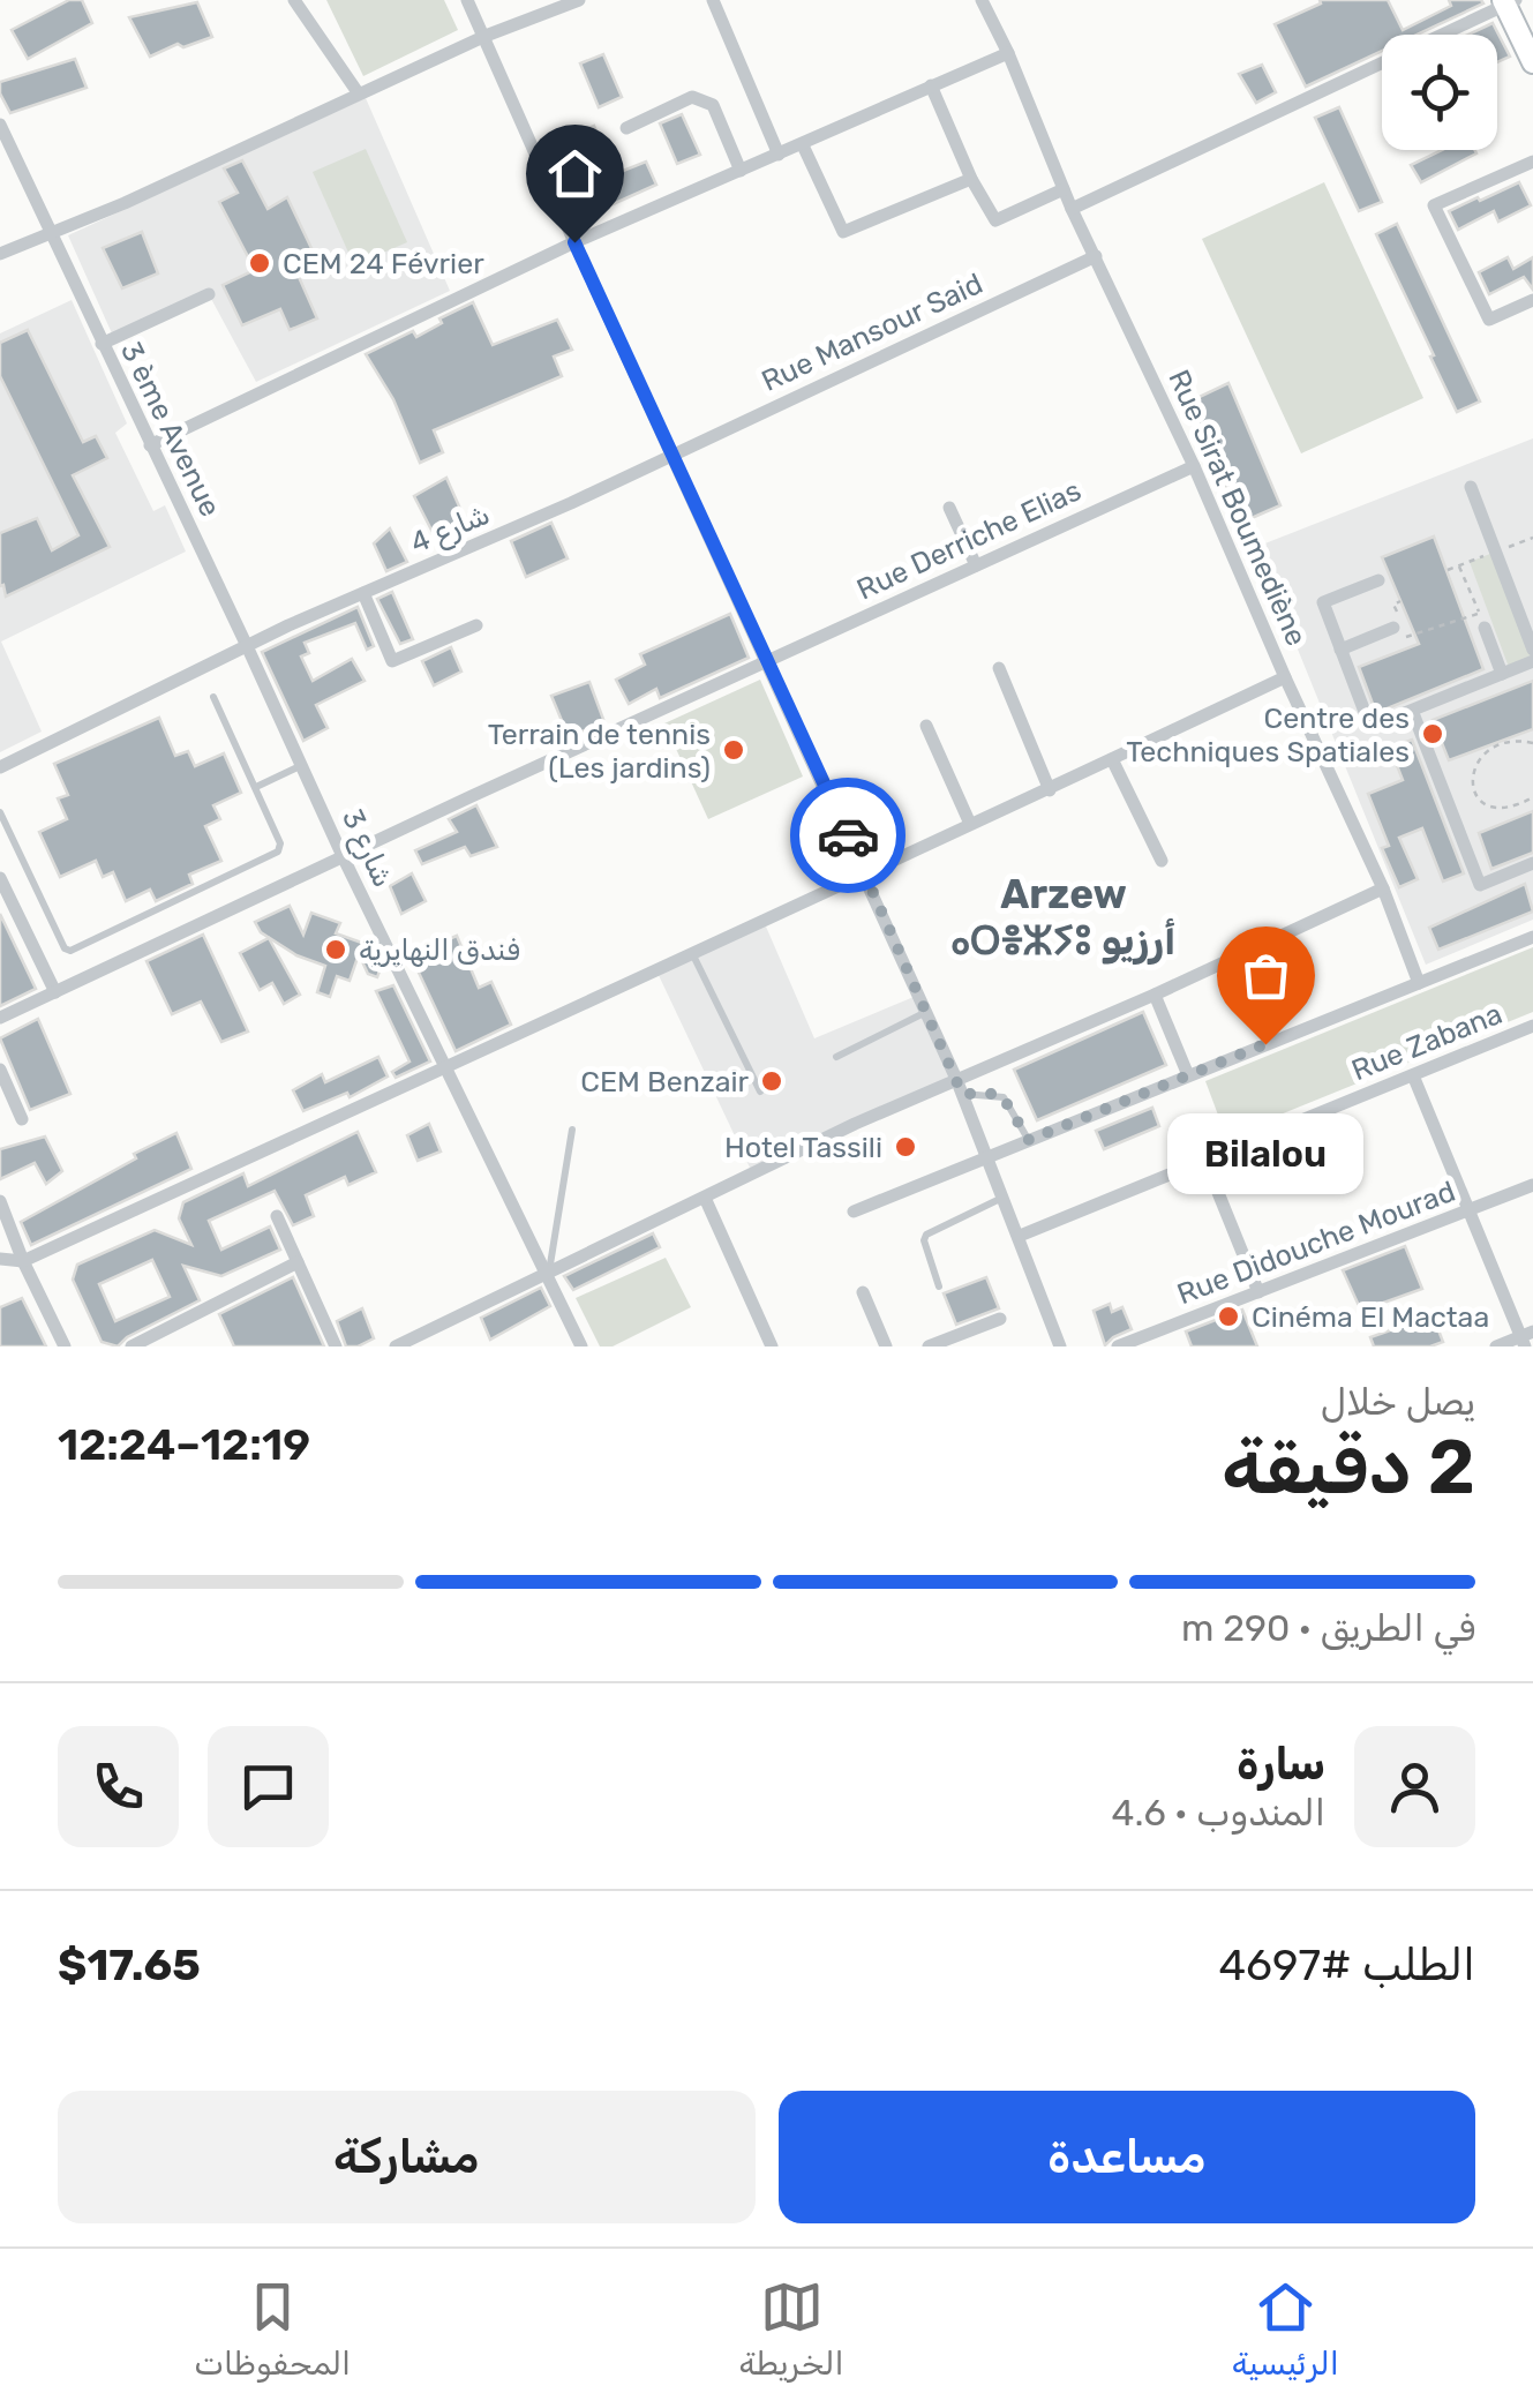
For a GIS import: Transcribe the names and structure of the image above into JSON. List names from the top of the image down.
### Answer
{
  "streets": {
    "street": [
      "Rue Mansour Said",
      "3 ème Avenue",
      "Rue Sirat Boumediène",
      "شارع 4",
      "Rue Derriche Elias",
      "شارع 3",
      "Rue Zabana",
      "Rue Didouche Mourad"
    ]
  },
  "crossings": [
    ["Rue Mansour Said", "Rue Sirat Boumediène"],
    ["Rue Mansour Said", "شارع 4"],
    ["3 ème Avenue", "شارع 4"],
    ["3 ème Avenue", "شارع 3"],
    ["Rue Sirat Boumediène", "Rue Derriche Elias"],
    ["شارع 4", "شارع 3"],
    ["Rue Derriche Elias", "شارع 3"]
  ],
  "districts": ["Arzew ⴰⵔⴻⵣⵢⵓ أرزيو"],
  "places": [
    "CEM 24 Février",
    "Centre des Techniques Spatiales",
    "Terrain de tennis (Les jardins)",
    "فندق النهايرية",
    "Bilalou",
    "CEM Benzair",
    "Hotel Tassili",
    "Cinéma El Mactaa"
  ],
  "page": {
    "bubble": "Bilalou",
    "heading": ["2 دقيقة", "يصل خلال", "12:19–12:24"],
    "panel": [
      "سارة",
      "المندوب · 4.6",
      "الطلب #4697",
      "$17.65"
    ],
    "bar": "في الطريق · 290 m",
    "buttons": ["مساعدة", "مشاركة"],
    "tabs": ["الرئيسية", "الخريطة", "المحفوظات"]
  }
}
